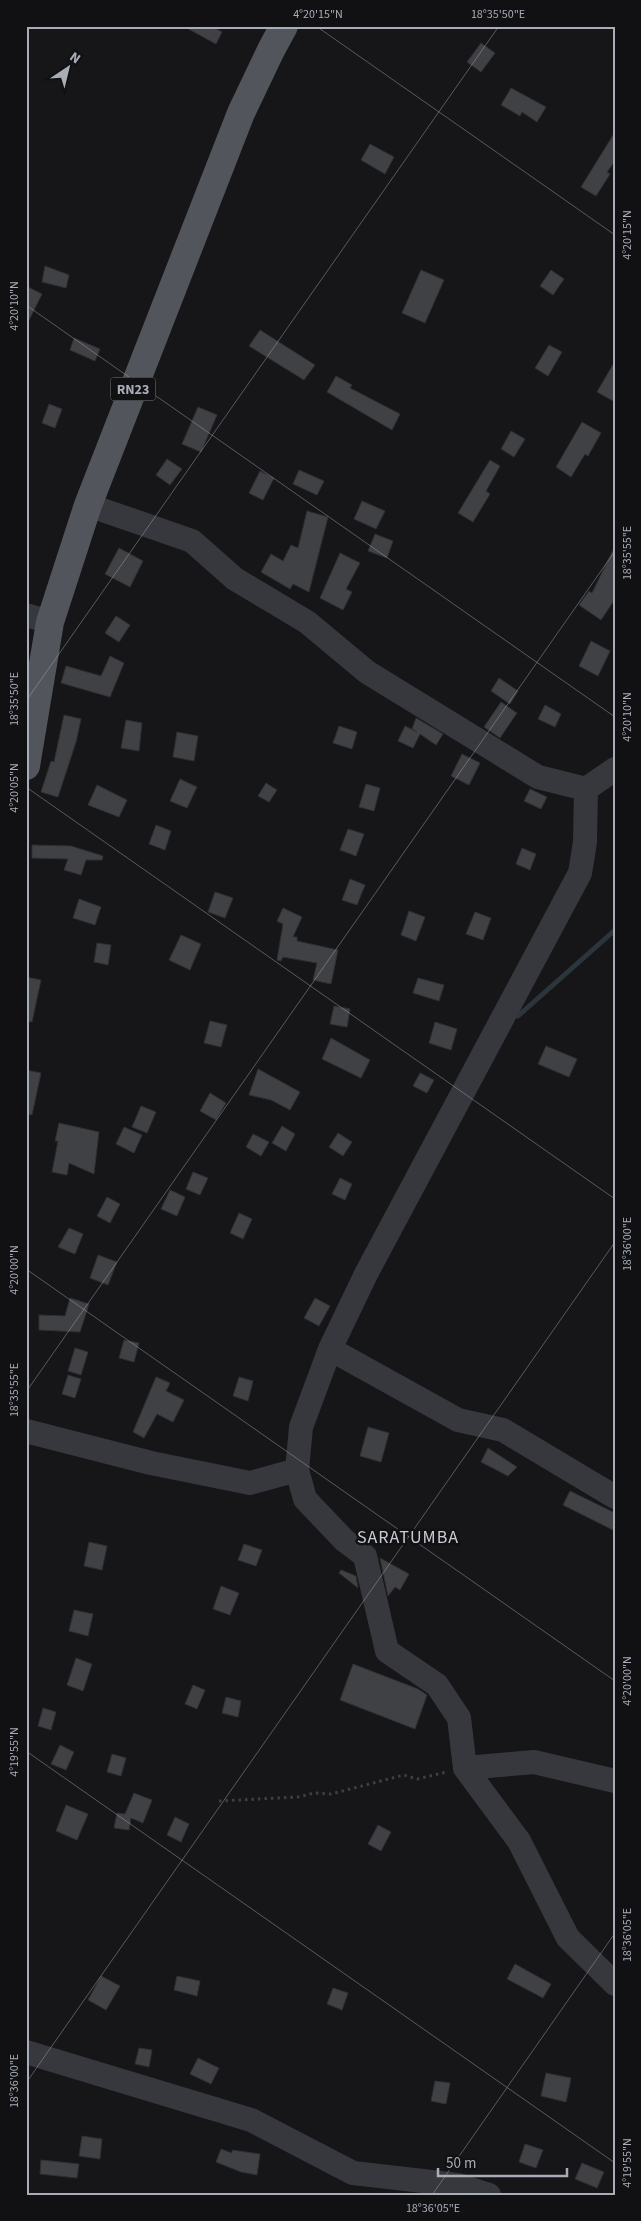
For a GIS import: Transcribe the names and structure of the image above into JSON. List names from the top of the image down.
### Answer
{
  "streets": {
    "main road": ["RN23"]
  },
  "districts": ["SARATUMBA"],
  "scale_bar": "50 m",
  "north": "top right",
  "coordinates": [
    "4°20'15\"N",
    "18°35'50\"E",
    "4°20'10\"N",
    "18°35'55\"E",
    "4°20'05\"N",
    "18°36'00\"E",
    "4°20'00\"N",
    "4°19'55\"N",
    "18°36'05\"E"
  ]
}
